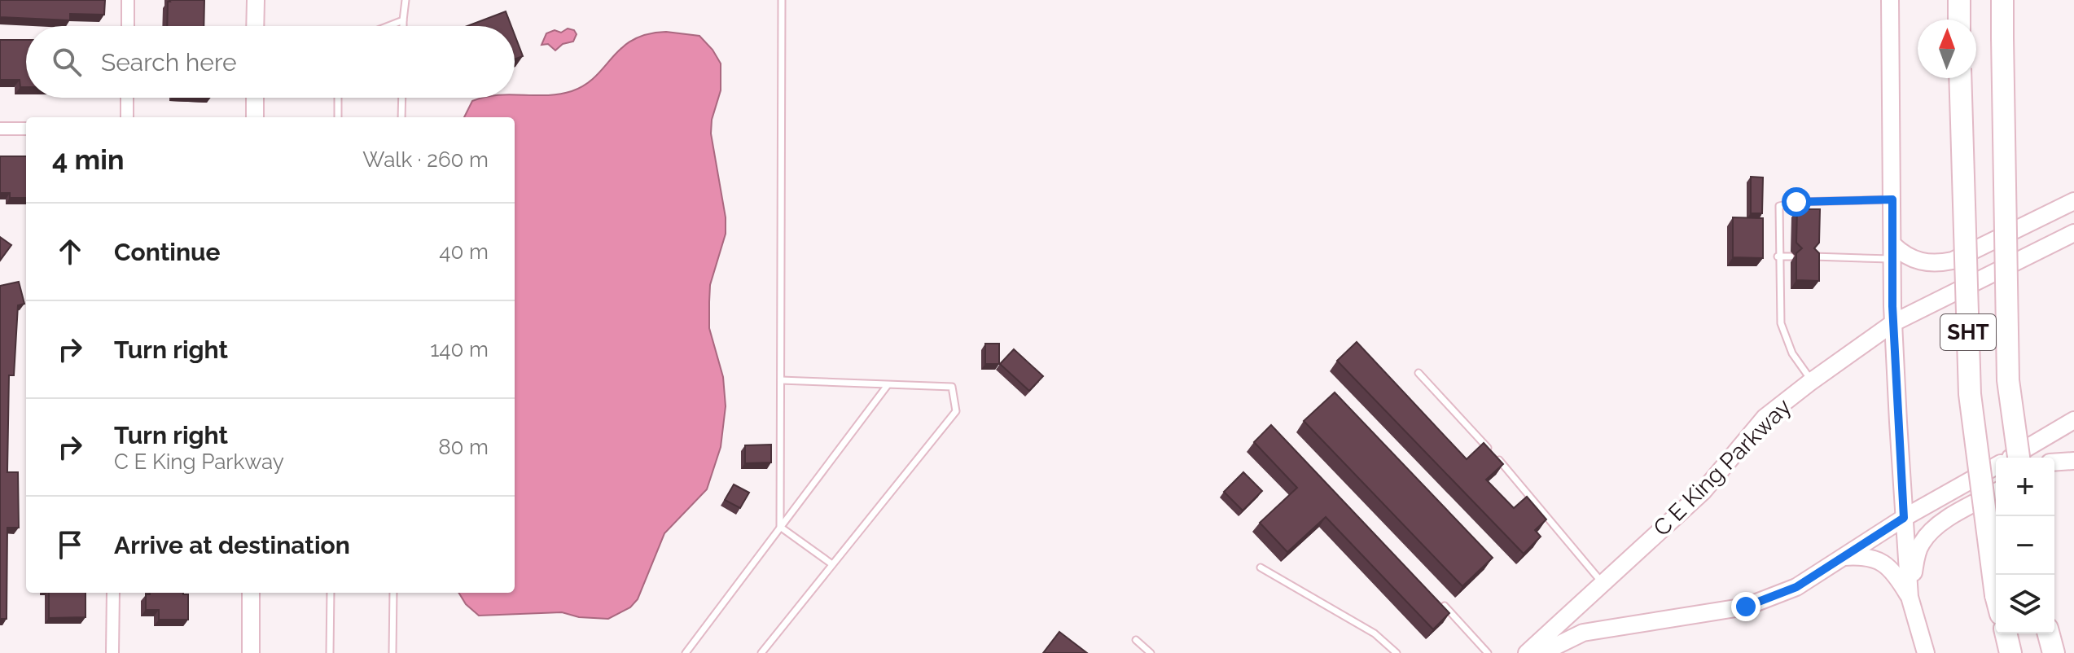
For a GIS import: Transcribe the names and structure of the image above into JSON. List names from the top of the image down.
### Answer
{
  "streets": {
    "highway": ["SHT"],
    "main road": ["C E King Parkway"]
  },
  "north": "top",
  "page": {
    "search": "Search here",
    "heading": ["4 min", "Walk · 260 m"],
    "list": [
      ["Continue", "40 m"],
      ["Turn right", "140 m"],
      ["Turn right", "C E King Parkway", "80 m"],
      "Arrive at destination"
    ],
    "map_buttons": ["+", "−"]
  }
}
